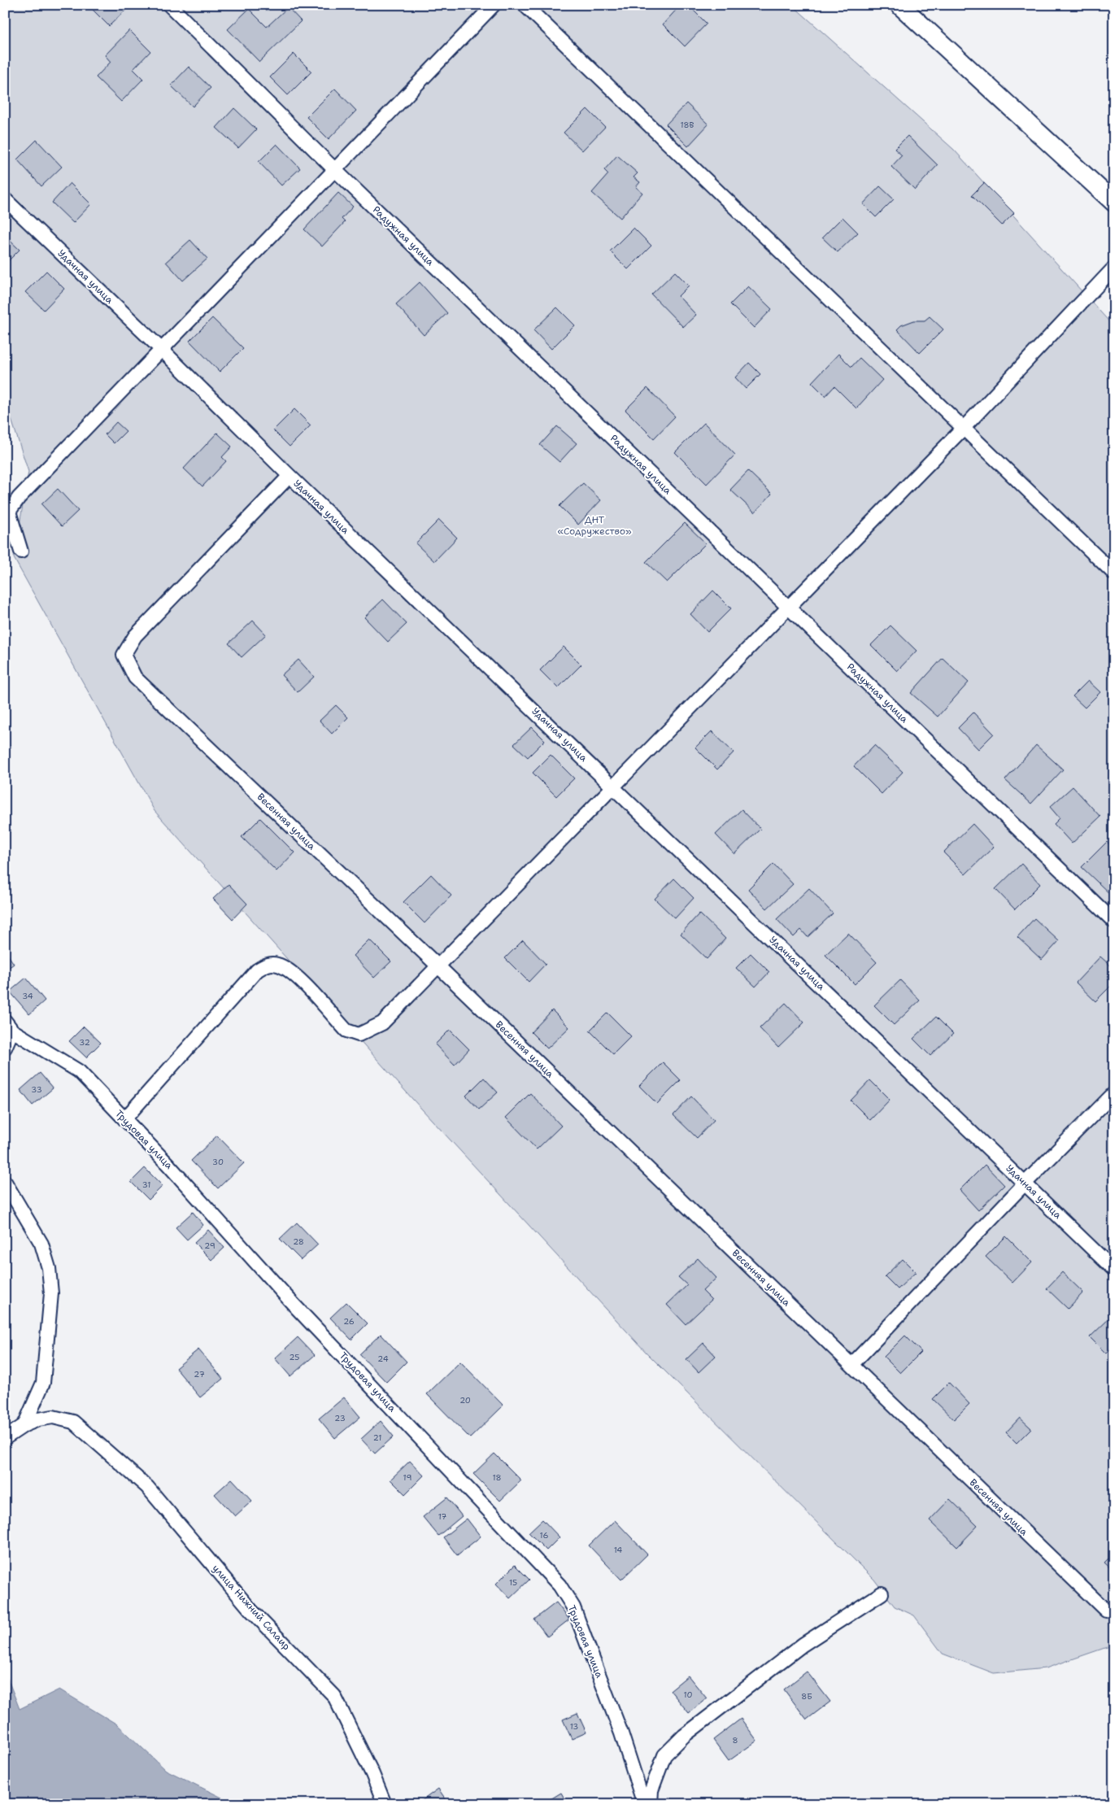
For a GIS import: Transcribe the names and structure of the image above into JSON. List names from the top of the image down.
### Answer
{
  "streets": {
    "street": [
      "Радужная улица",
      "Удачная улица",
      "Весенняя улица",
      "Трудовая улица",
      "улица Нижний Салаир"
    ]
  },
  "crossings": [
    ["Удачная улица", "Весенняя улица"]
  ],
  "parks": ["ДНТ «Содружество»"],
  "house_numbers": [
    "18В",
    "34",
    "32",
    "33",
    "30",
    "31",
    "28",
    "29",
    "26",
    "25",
    "24",
    "27",
    "20",
    "23",
    "21",
    "19",
    "18",
    "17",
    "16",
    "14",
    "15",
    "10",
    "8Б",
    "13",
    "8"
  ]
}
